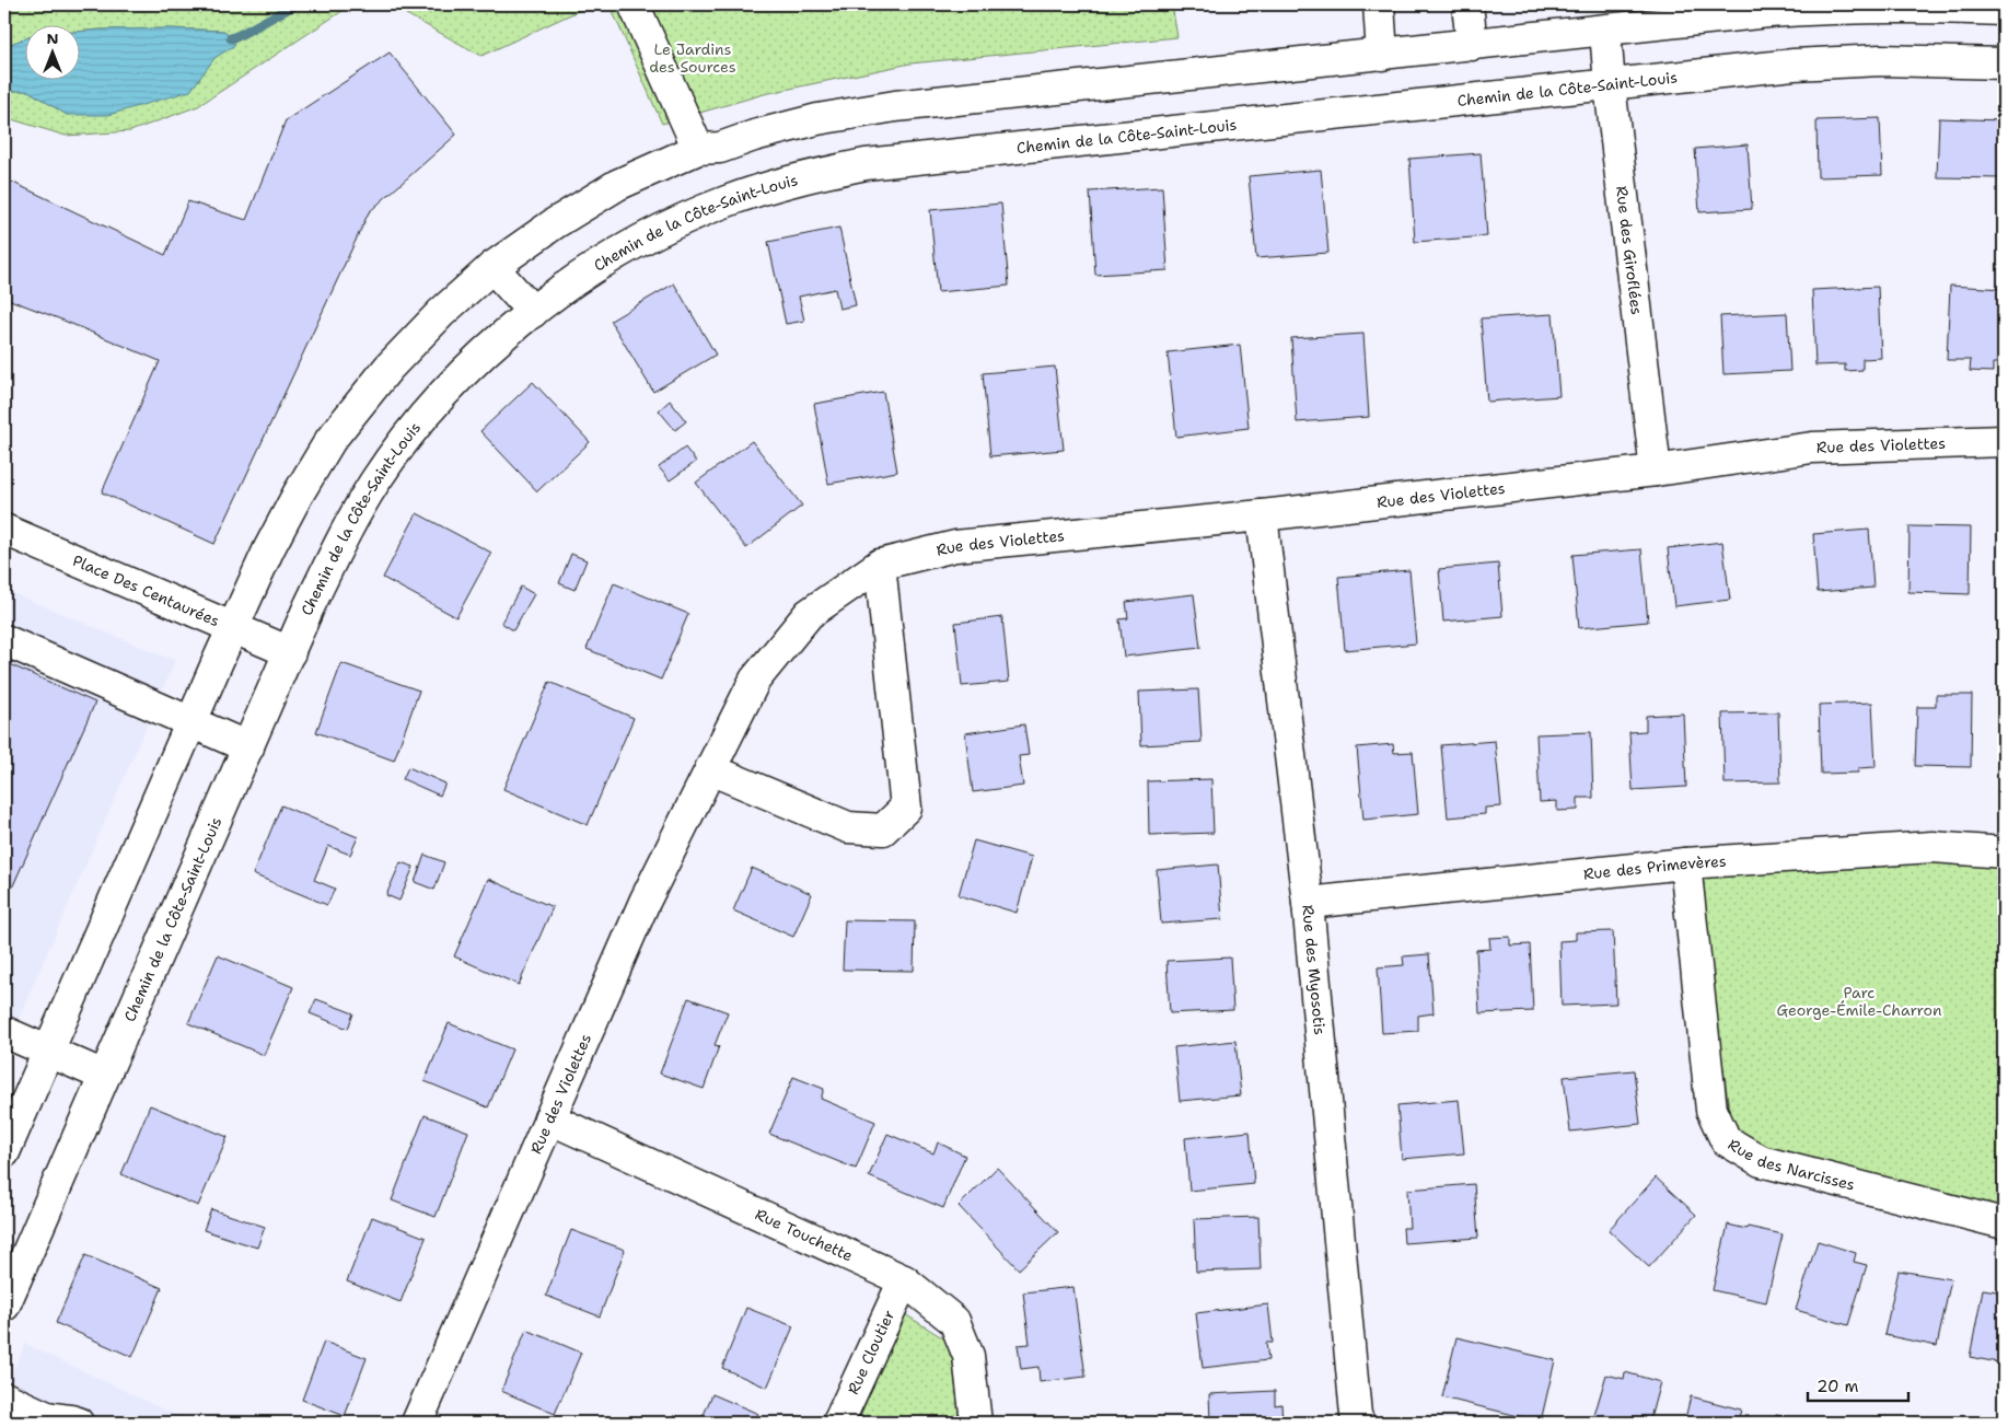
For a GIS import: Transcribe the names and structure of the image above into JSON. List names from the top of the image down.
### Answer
{
  "streets": {
    "street": [
      "Chemin de la Côte-Saint-Louis",
      "Rue des Giroflées",
      "Rue des Violettes",
      "Place Des Centaurées",
      "Rue des Primevères",
      "Rue des Myosotis",
      "Rue des Narcisses",
      "Rue Touchette",
      "Rue Cloutier"
    ]
  },
  "crossings": [
    ["Chemin de la Côte-Saint-Louis", "Rue des Giroflées"],
    ["Chemin de la Côte-Saint-Louis", "Place Des Centaurées"],
    ["Rue des Giroflées", "Rue des Violettes"],
    ["Rue des Violettes", "Rue des Myosotis"],
    ["Rue des Violettes", "Rue Touchette"],
    ["Rue des Primevères", "Rue des Myosotis"],
    ["Rue des Primevères", "Rue des Narcisses"],
    ["Rue Touchette", "Rue Cloutier"]
  ],
  "parks": ["Le Jardins des Sources", "Parc George-Émile-Charron"],
  "scale_bar": "20 m",
  "north": "top"
}
